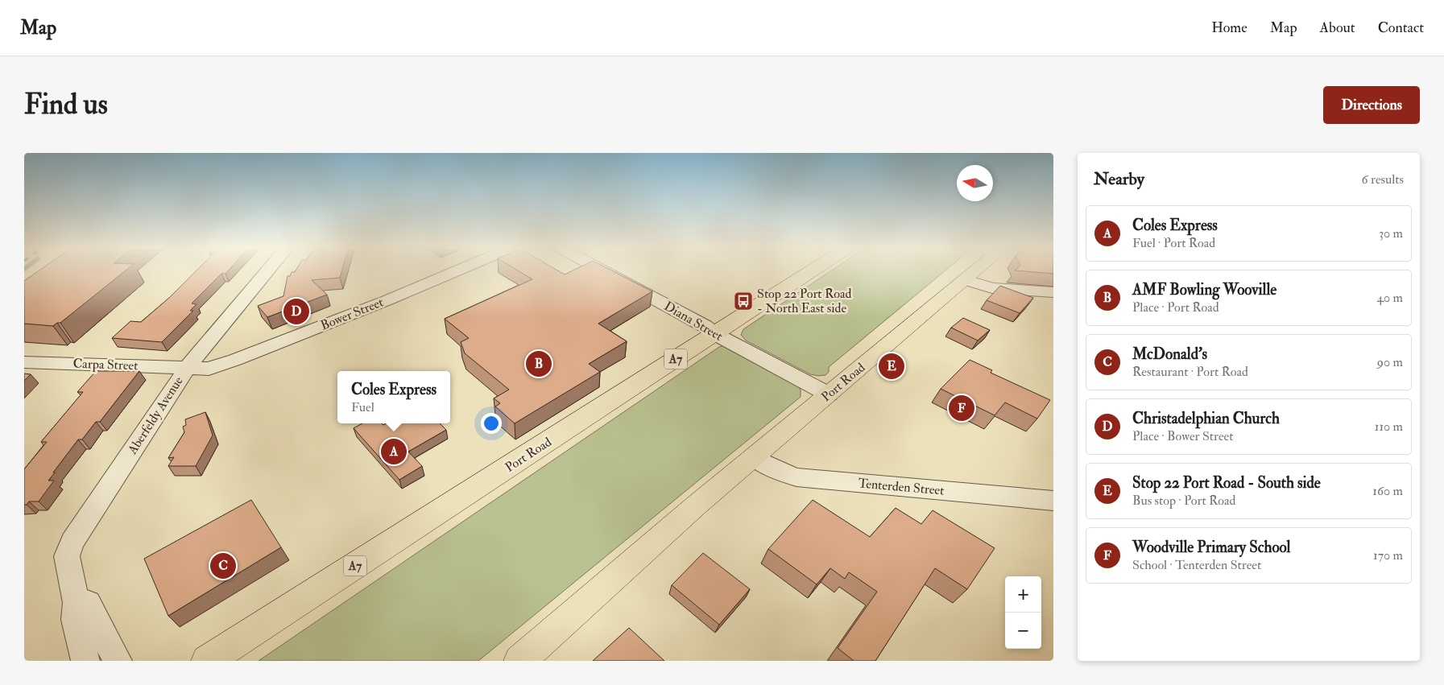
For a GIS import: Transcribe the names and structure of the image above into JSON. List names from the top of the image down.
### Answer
{
  "streets": {
    "highway": ["A7", "Port Road"],
    "street": [
      "Bower Street",
      "Diana Street",
      "Carpa Street",
      "Aberfeldy Avenue",
      "Tenterden Street"
    ]
  },
  "crossings": [
    ["Bower Street", "Carpa Street"],
    ["Bower Street", "Aberfeldy Avenue"],
    ["Diana Street", "Port Road"],
    ["Carpa Street", "Aberfeldy Avenue"],
    ["Port Road", "Tenterden Street"]
  ],
  "places": {
    "bus stop": ["Stop 22 Port Road - North East side"]
  },
  "north": "left",
  "page": {
    "header": "Map",
    "nav": [
      "Home",
      "Map",
      "About",
      "Contact"
    ],
    "buttons": "Directions",
    "title": "Find us",
    "heading": ["Nearby", "6 results"],
    "list": [
      {
        "mark": "A",
        "name": "Coles Express",
        "note": "Fuel · Port Road",
        "value": "30 m"
      },
      {
        "mark": "B",
        "name": "AMF Bowling Wooville",
        "note": "Place · Port Road",
        "value": "40 m"
      },
      {
        "mark": "C",
        "name": "McDonald's",
        "note": "Restaurant · Port Road",
        "value": "90 m"
      },
      {
        "mark": "D",
        "name": "Christadelphian Church",
        "note": "Place · Bower Street",
        "value": "110 m"
      },
      {
        "mark": "E",
        "name": "Stop 22 Port Road - South side",
        "note": "Bus stop · Port Road",
        "value": "160 m"
      },
      {
        "mark": "F",
        "name": "Woodville Primary School",
        "note": "School · Tenterden Street",
        "value": "170 m"
      }
    ],
    "pins": [
      "D",
      "B",
      "E",
      "F",
      "A",
      "C"
    ],
    "popup": ["Coles Express", "Fuel"],
    "map_buttons": ["+", "−"]
  }
}
